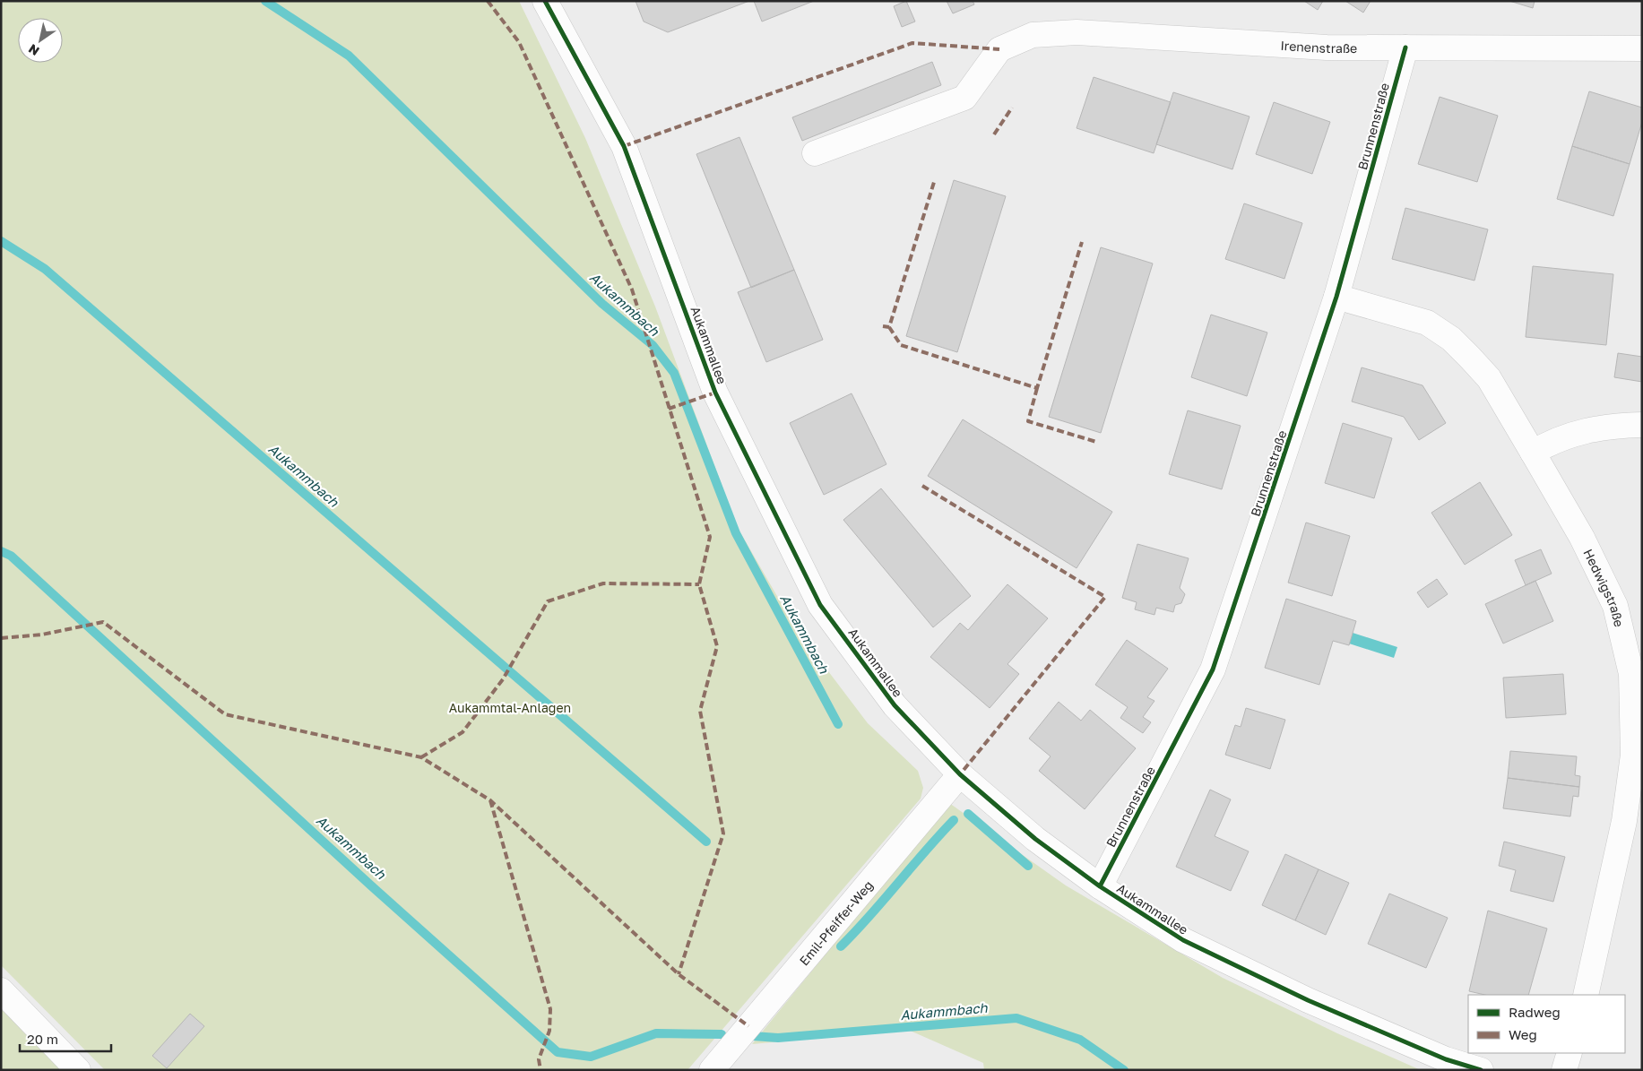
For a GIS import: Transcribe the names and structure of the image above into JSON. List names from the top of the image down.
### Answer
{
  "streets": {
    "street": [
      "Irenenstraße",
      "Brunnenstraße",
      "Aukammallee",
      "Hedwigstraße",
      "Emil-Pfeiffer-Weg"
    ]
  },
  "crossings": [
    ["Irenenstraße", "Brunnenstraße"],
    ["Brunnenstraße", "Aukammallee"],
    ["Brunnenstraße", "Hedwigstraße"],
    ["Aukammallee", "Emil-Pfeiffer-Weg"]
  ],
  "water": ["Aukammbach"],
  "parks": ["Aukammtal-Anlagen"],
  "legend": ["Radweg", "Weg"],
  "scale_bar": "20 m",
  "north": "bottom left"
}
